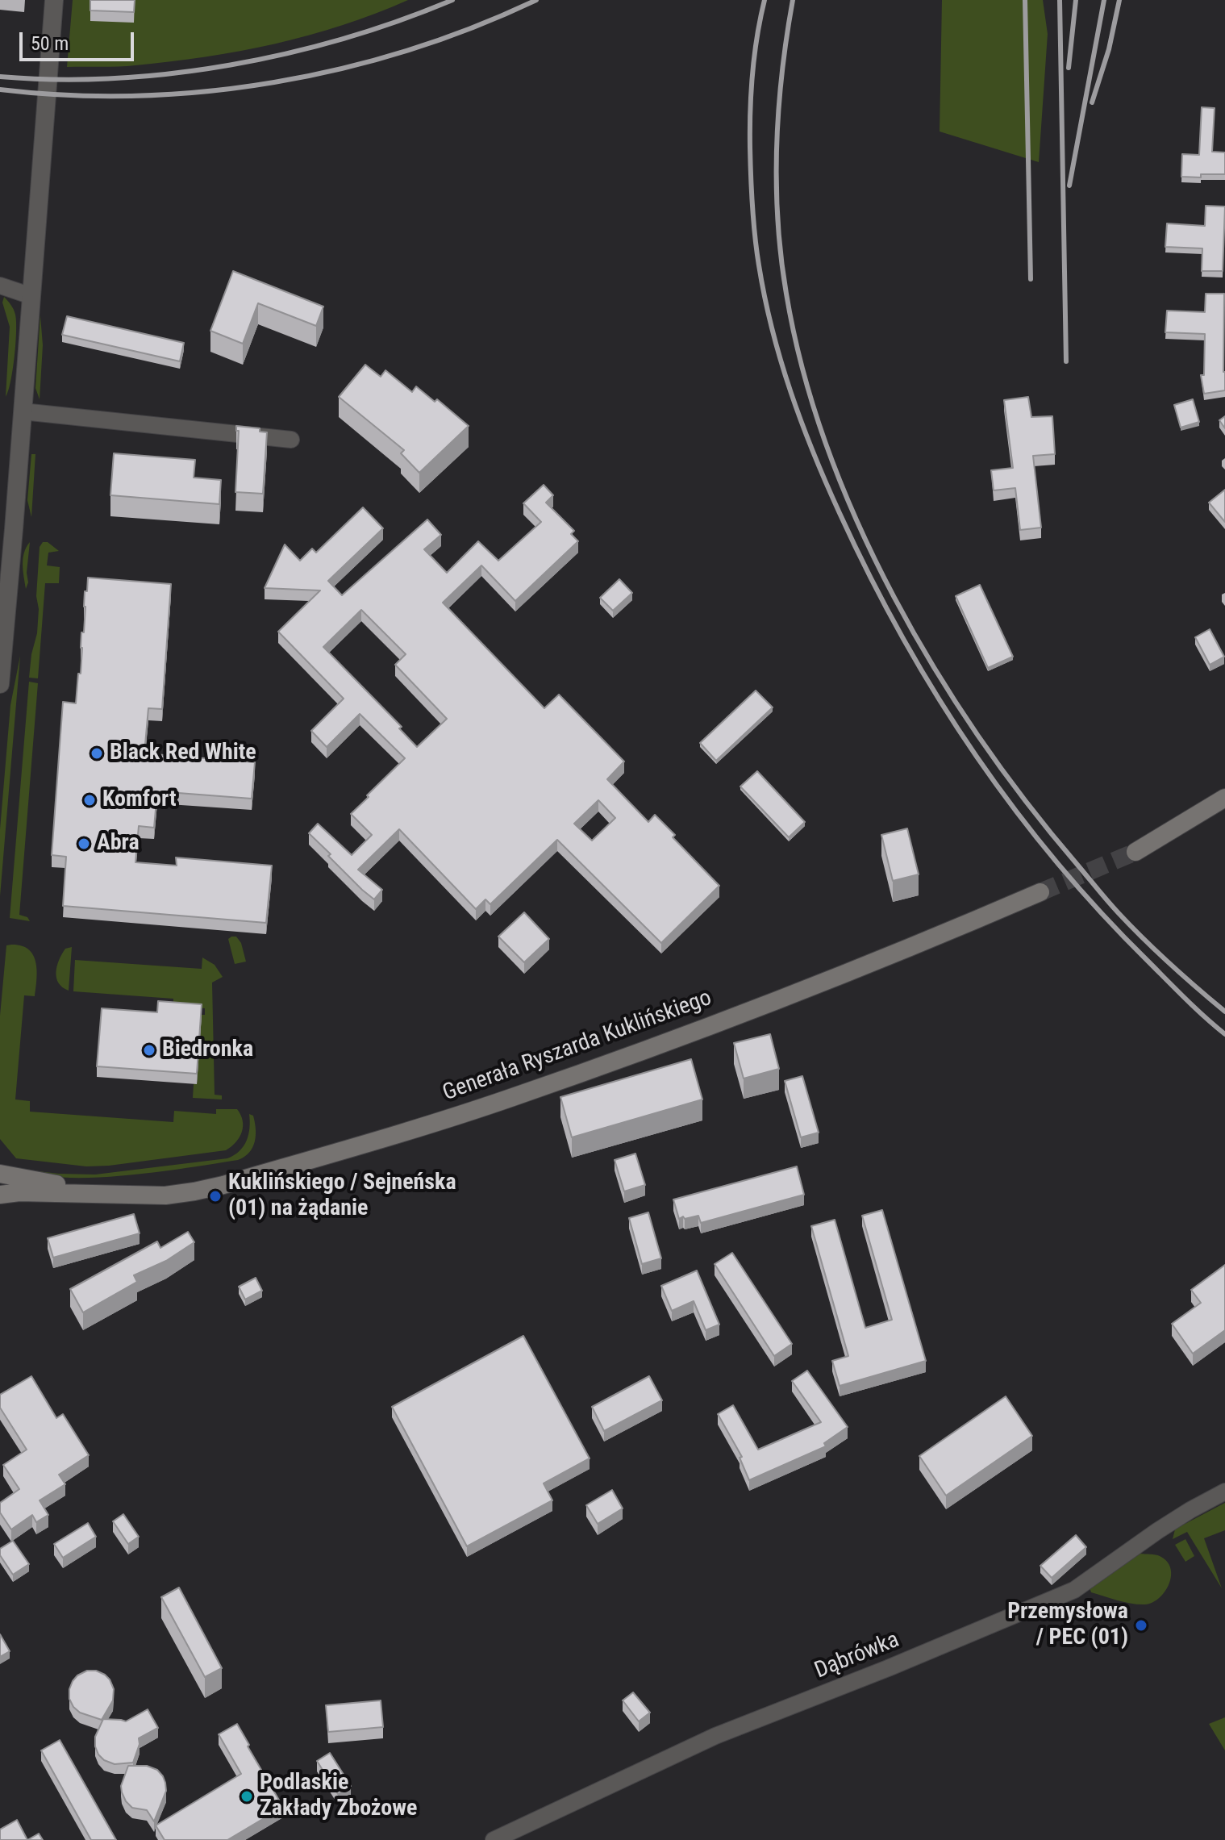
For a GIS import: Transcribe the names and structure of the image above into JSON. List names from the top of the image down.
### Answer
{
  "streets": {
    "main road": ["Generała Ryszarda Kuklińskiego"],
    "street": ["Dąbrówka"]
  },
  "places": [
    "Black Red White",
    "Komfort",
    "Abra",
    "Biedronka",
    "Kuklińskiego / Sejneńska (01) na żądanie",
    "Przemysłowa / PEC (01)",
    "Podlaskie Zakłady Zbożowe"
  ],
  "scale_bar": "50 m"
}
